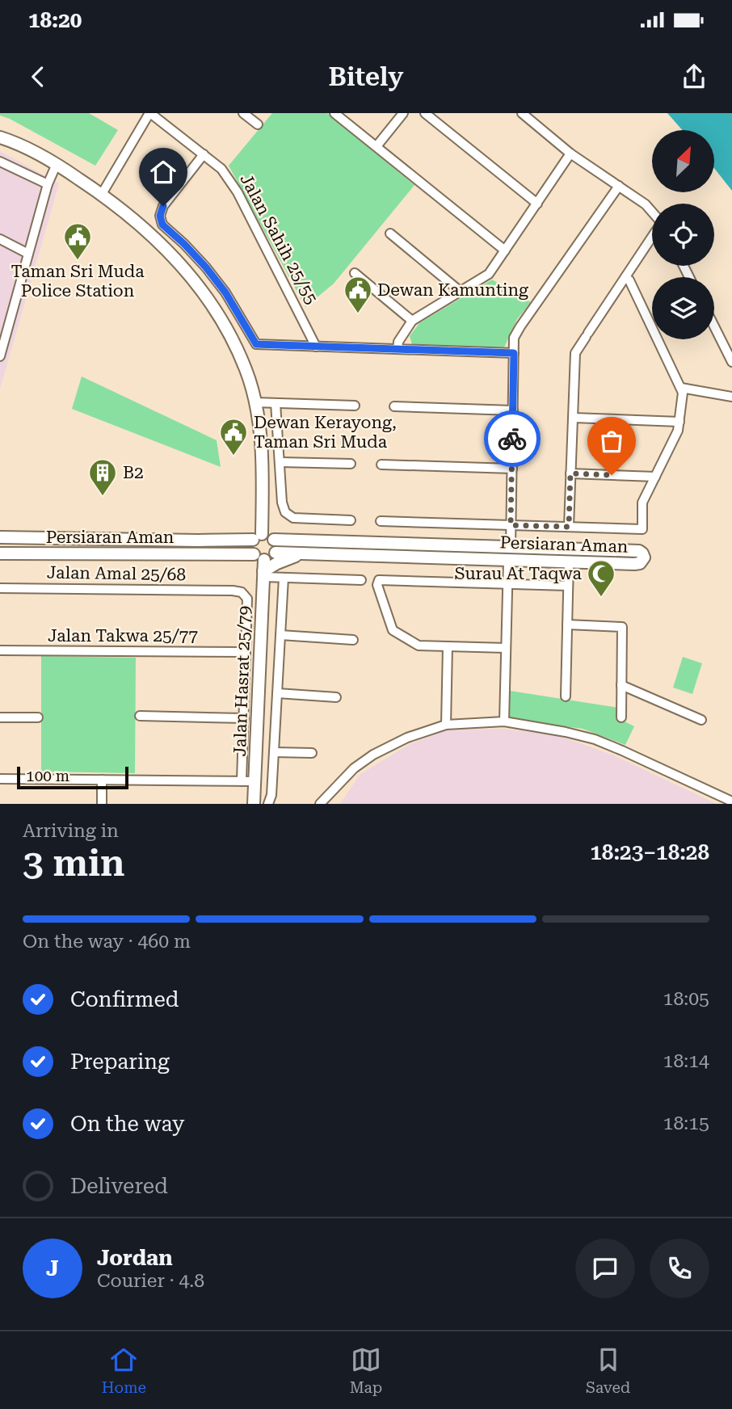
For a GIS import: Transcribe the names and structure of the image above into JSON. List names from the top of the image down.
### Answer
{
  "streets": {
    "street": [
      "Jalan Sahih 25/55",
      "Persiaran Aman",
      "Jalan Amal 25/68",
      "Jalan Takwa 25/77",
      "Jalan Hasrat 25/79"
    ]
  },
  "crossings": [
    ["Persiaran Aman", "Jalan Hasrat 25/79"],
    ["Jalan Amal 25/68", "Jalan Takwa 25/77"]
  ],
  "places": {
    "public building": ["Taman Sri Muda Police Station", "Dewan Kamunting", "Dewan Kerayong, Taman Sri Muda"],
    "building": ["B2"],
    "mosque": ["Surau At Taqwa"]
  },
  "scale_bar": "100 m",
  "north": "top right",
  "page": {
    "status": "18:20",
    "header": "Bitely",
    "scale": "100 m",
    "heading": ["3 min", "Arriving in", "18:23–18:28"],
    "panel": ["Jordan", "Courier · 4.8"],
    "bar": "On the way · 460 m",
    "list": [
      ["Confirmed", "18:05"],
      ["Preparing", "18:14"],
      ["On the way", "18:15"],
      "Delivered"
    ],
    "round": "J",
    "tabs": ["Home", "Map", "Saved"]
  }
}
